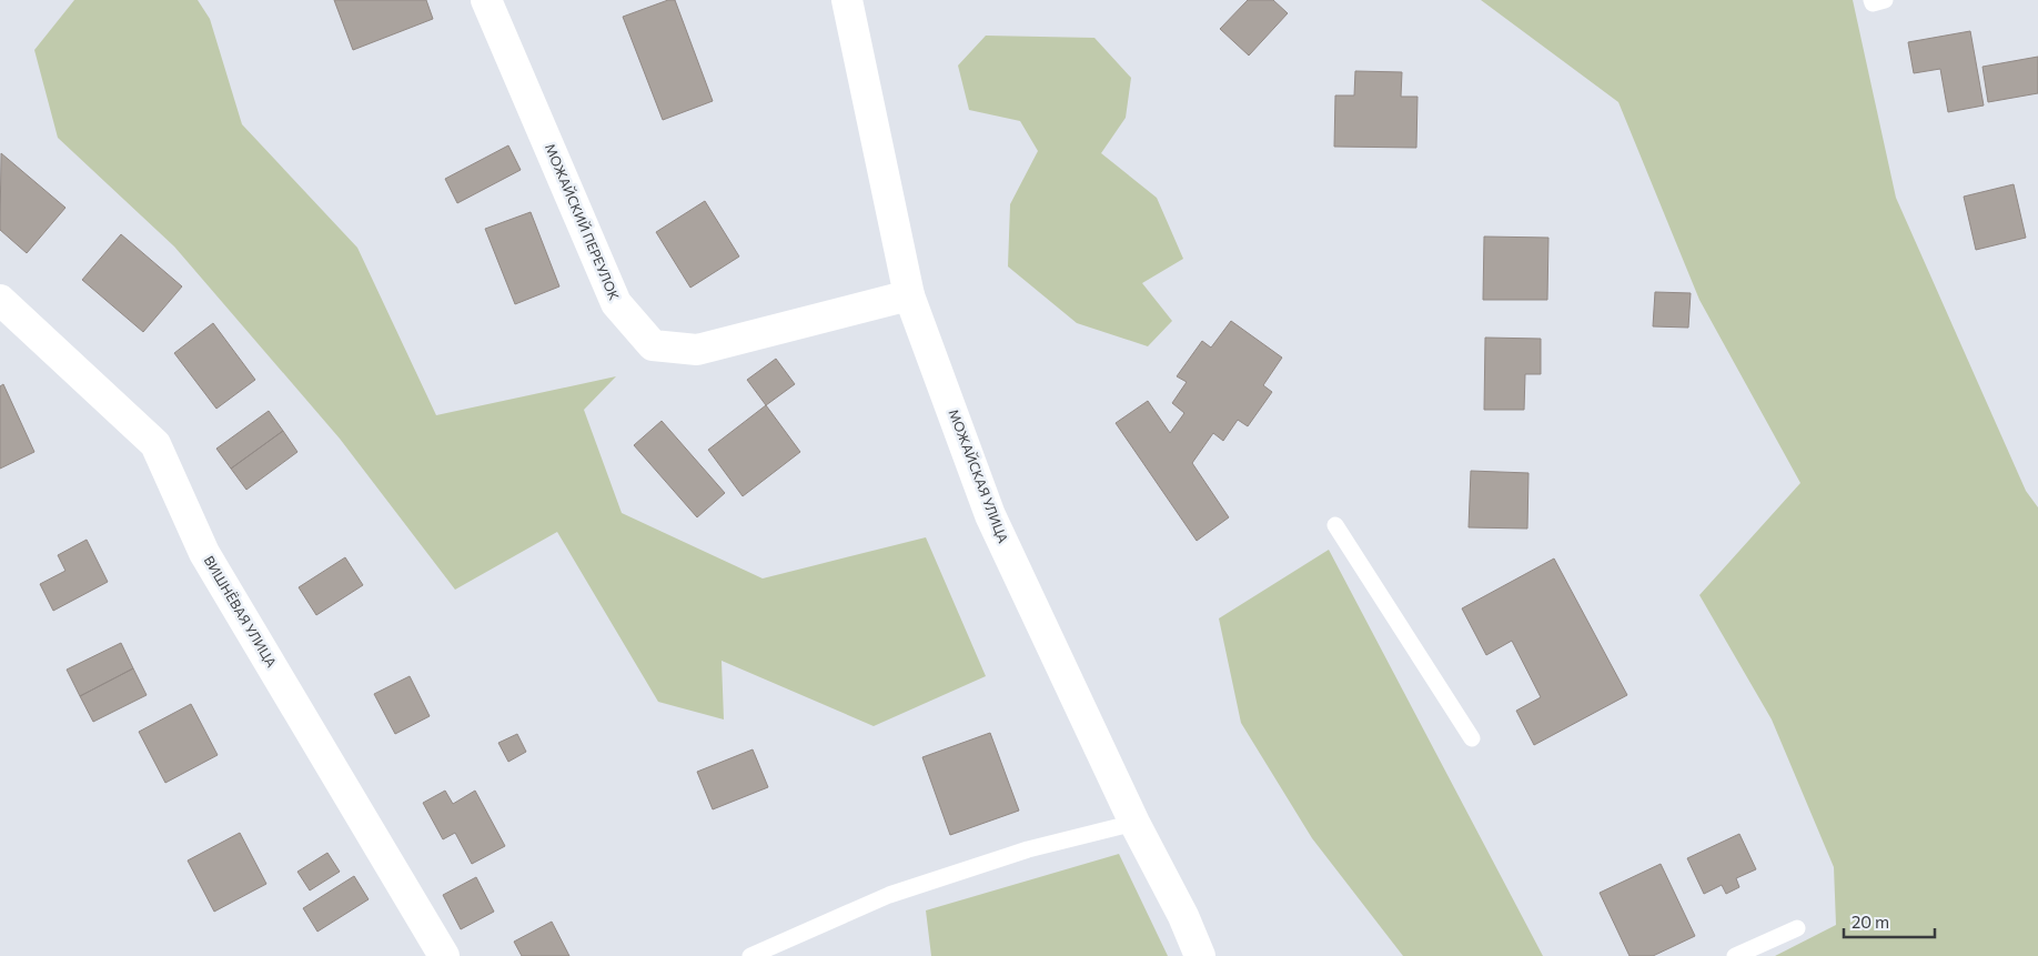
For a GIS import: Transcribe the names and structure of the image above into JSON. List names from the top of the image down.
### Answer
{
  "streets": {
    "street": ["МОЖАЙСКИЙ ПЕРЕУЛОК", "МОЖАЙСКАЯ УЛИЦА", "ВИШНЁВАЯ УЛИЦА"]
  },
  "crossings": [
    ["МОЖАЙСКИЙ ПЕРЕУЛОК", "МОЖАЙСКАЯ УЛИЦА"]
  ],
  "scale_bar": "20 m"
}
